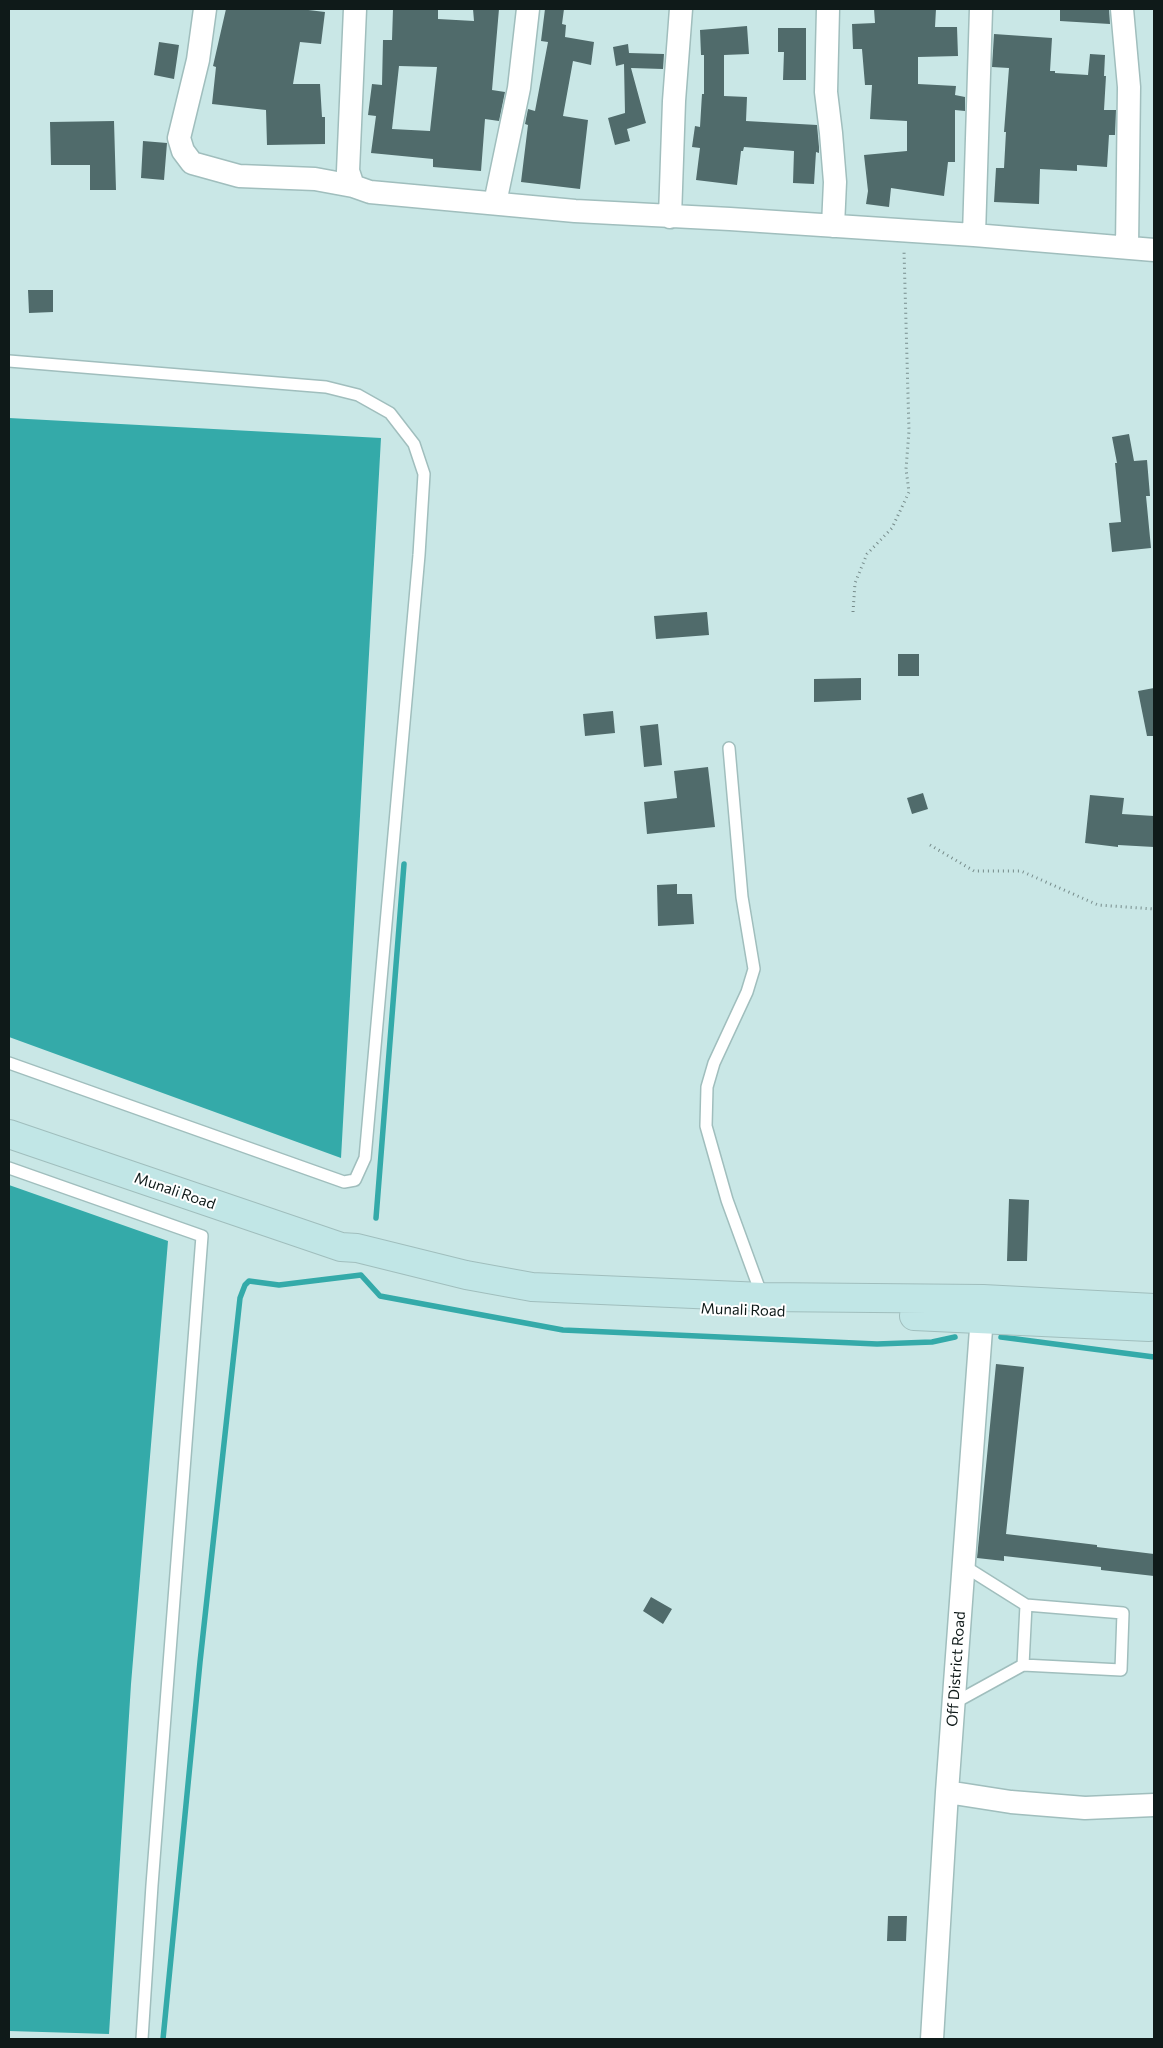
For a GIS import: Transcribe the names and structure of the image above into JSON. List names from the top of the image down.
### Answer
{
  "streets": {
    "main road": ["Munali Road"],
    "street": ["Off District Road"]
  },
  "crossings": [
    ["Munali Road", "Off District Road"]
  ]
}
